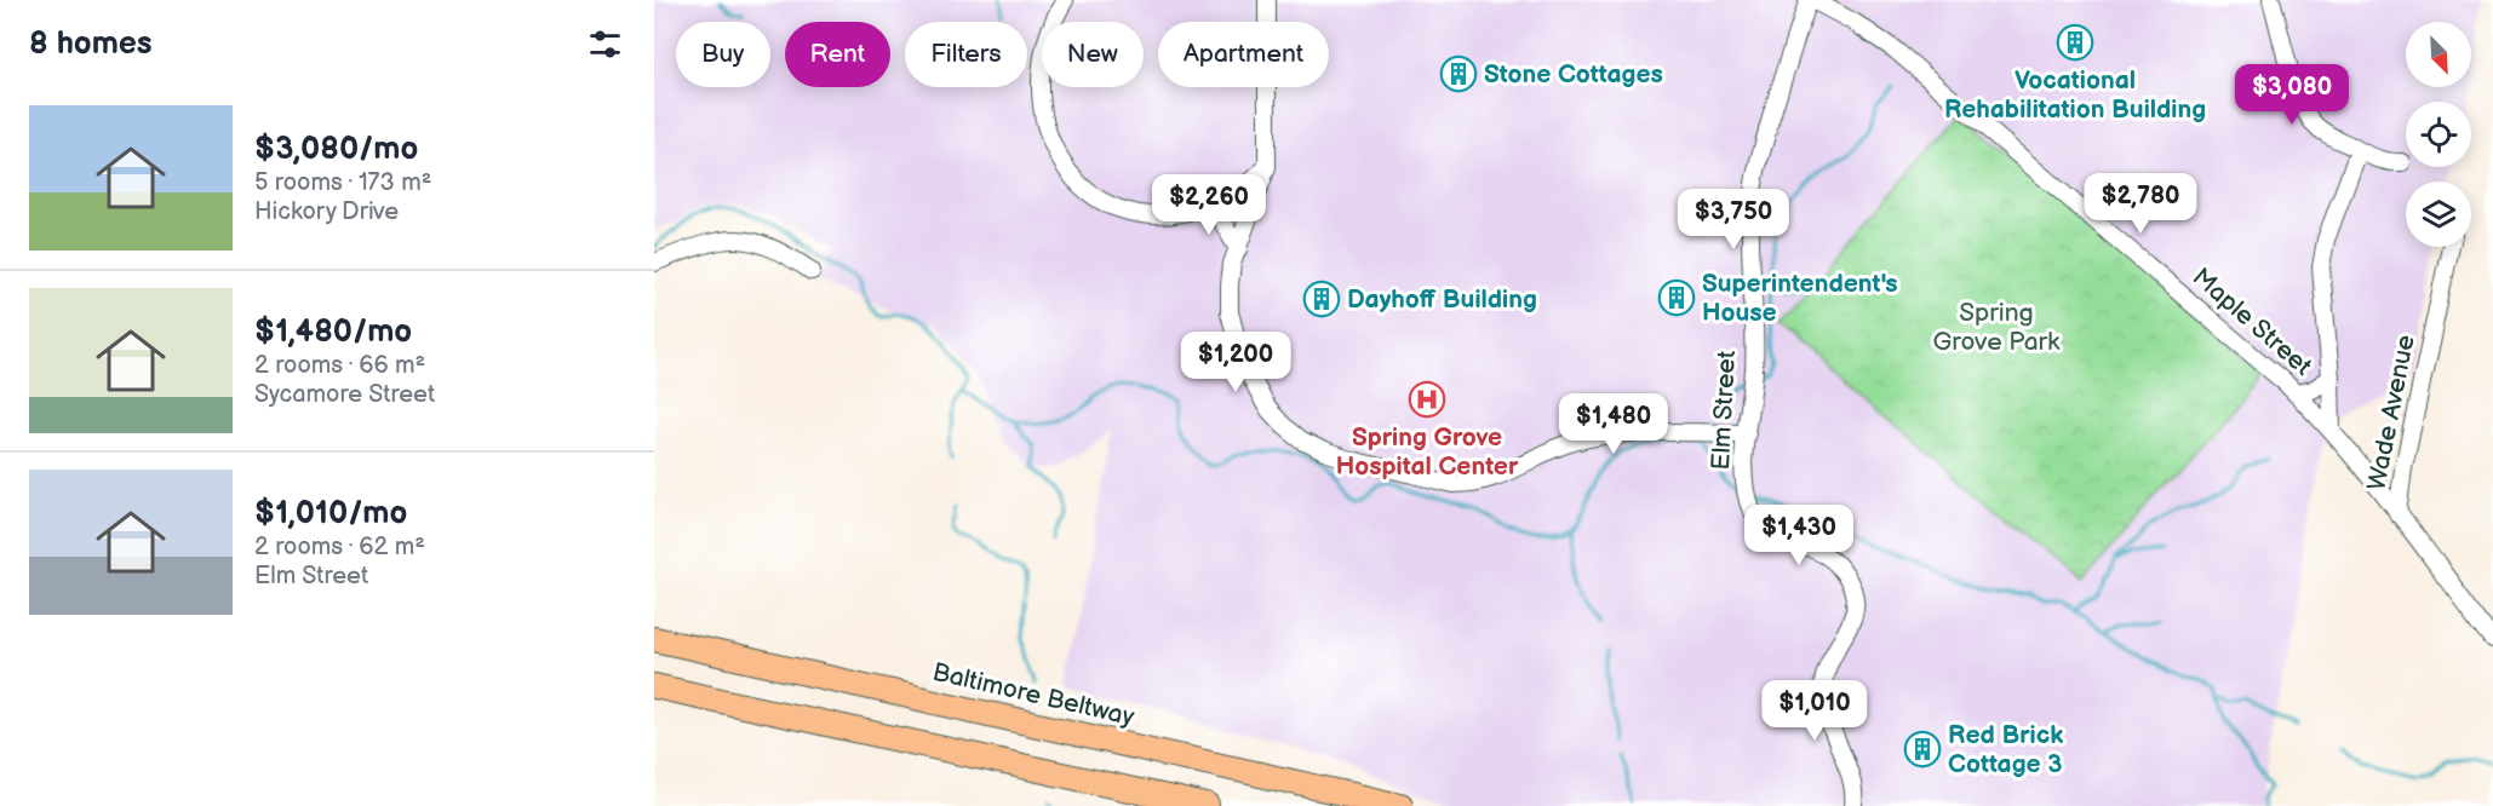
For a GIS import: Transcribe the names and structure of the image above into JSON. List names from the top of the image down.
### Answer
{
  "streets": {
    "highway": ["Baltimore Beltway"],
    "street": ["Maple Street", "Elm Street", "Wade Avenue"]
  },
  "crossings": [
    ["Maple Street", "Elm Street"],
    ["Maple Street", "Wade Avenue"]
  ],
  "parks": ["Spring Grove Park"],
  "places": {
    "building": [
      "Vocational Rehabilitation Building",
      "Stone Cottages",
      "Superintendent's House",
      "Dayhoff Building",
      "Red Brick Cottage 3"
    ],
    "hospital": ["Spring Grove Hospital Center"]
  },
  "north": "bottom right",
  "page": {
    "heading": "8 homes",
    "chip": [
      "Buy",
      "Rent",
      "Filters",
      "New",
      "Apartment"
    ],
    "price": [
      "$3,080",
      "$2,780",
      "$2,260",
      "$3,750",
      "$1,200",
      "$1,480",
      "$1,430",
      "$1,010"
    ],
    "list": [
      {
        "name": "$3,080/mo",
        "note": "5 rooms · 173 m² · Hickory Drive"
      },
      {
        "name": "$1,480/mo",
        "note": "2 rooms · 66 m² · Sycamore Street"
      },
      {
        "name": "$1,010/mo",
        "note": "2 rooms · 62 m² · Elm Street"
      }
    ]
  }
}
